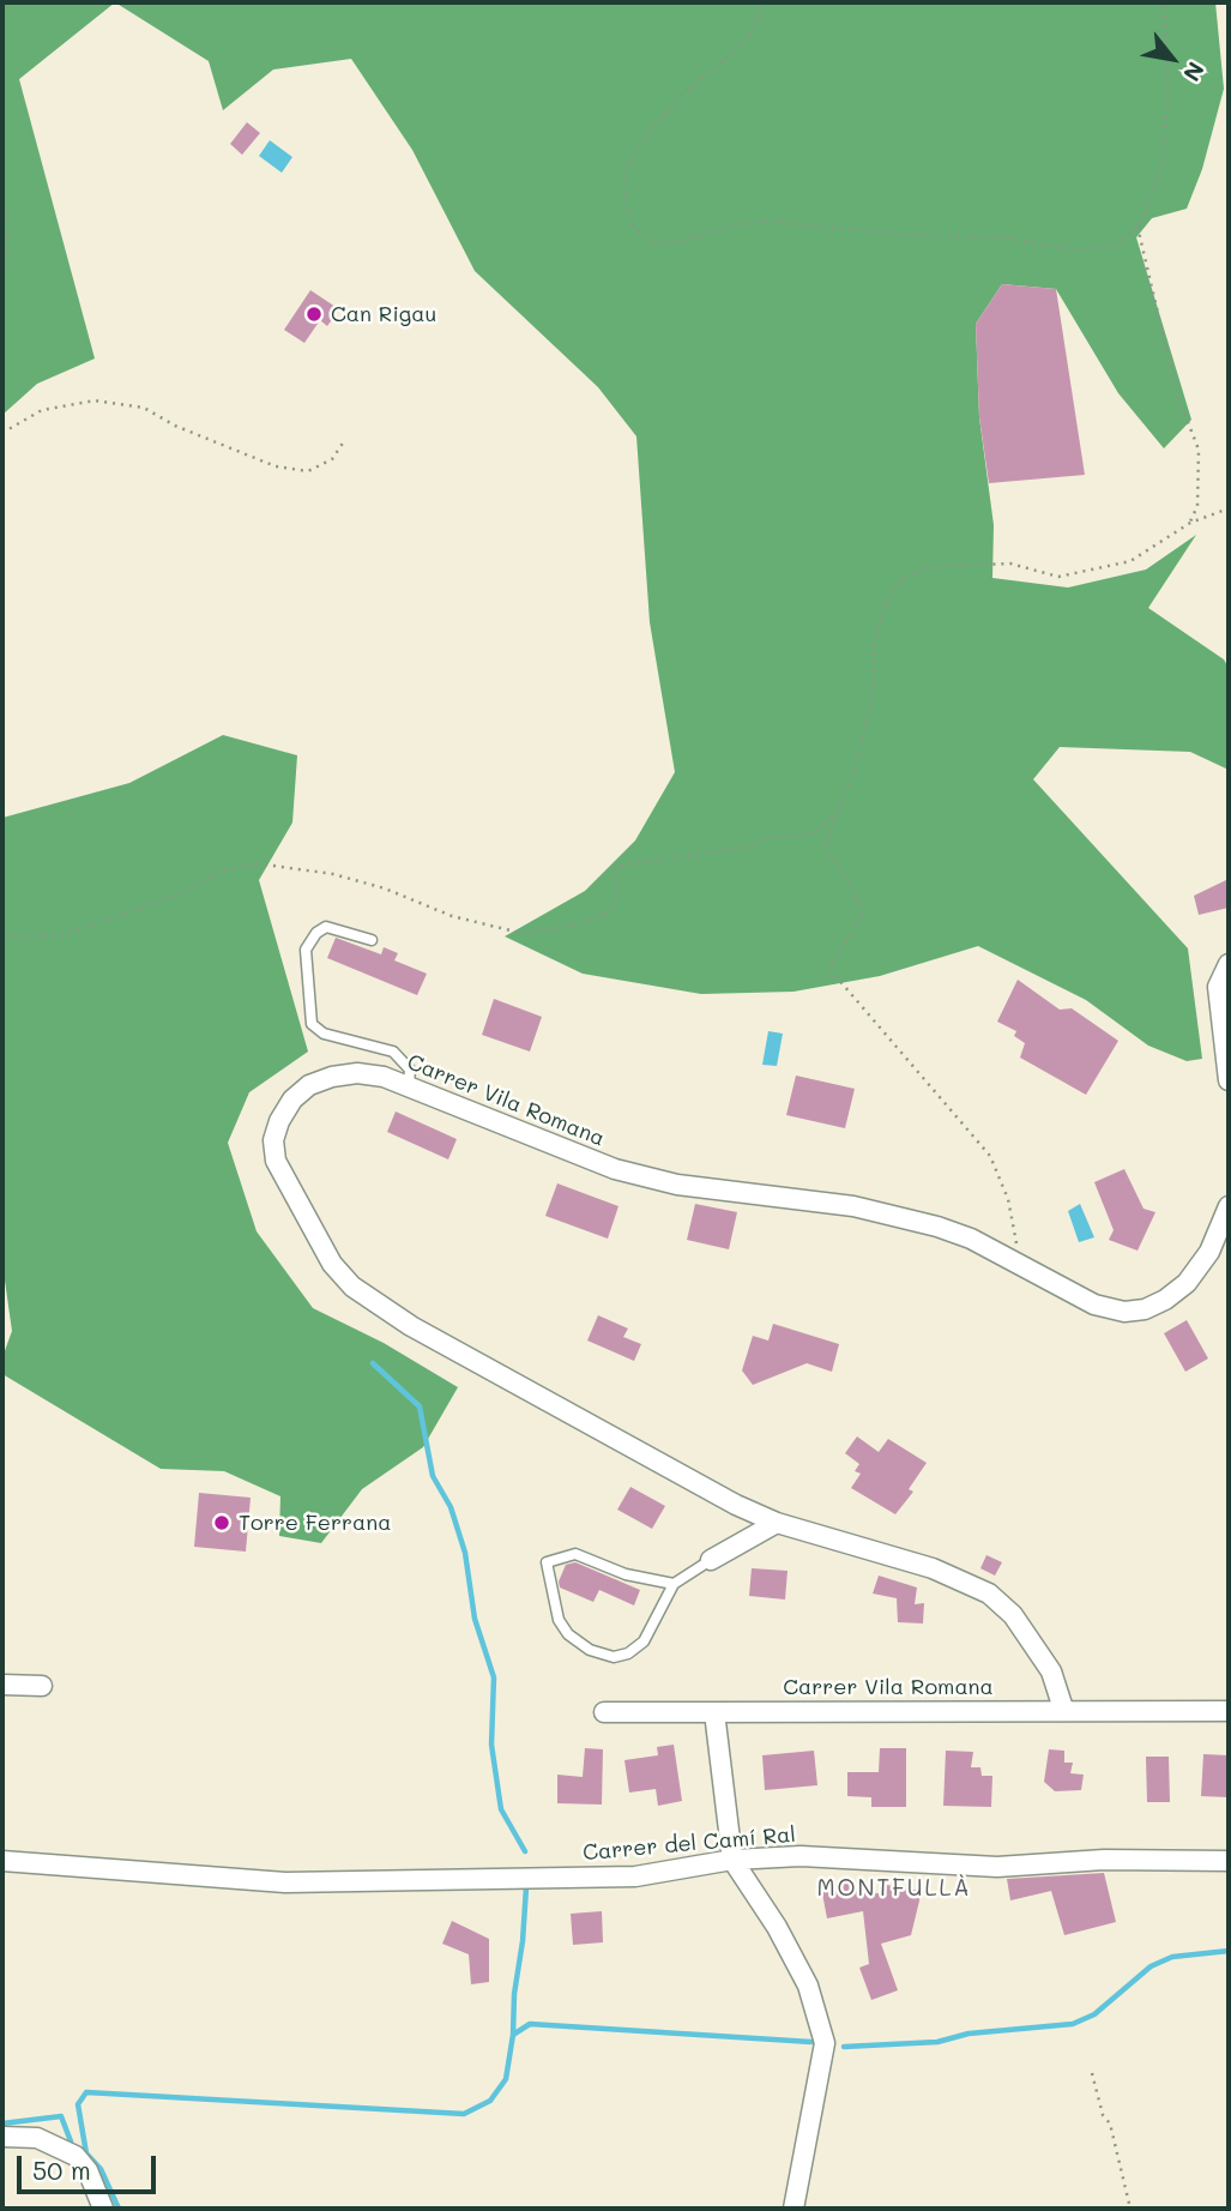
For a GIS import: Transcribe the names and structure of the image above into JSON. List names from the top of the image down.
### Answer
{
  "streets": {
    "street": ["Carrer Vila Romana", "Carrer del Camí Ral"]
  },
  "districts": ["MONTFULLÀ"],
  "places": ["Can Rigau", "Torre Ferrana"],
  "scale_bar": "50 m",
  "north": "bottom right"
}
